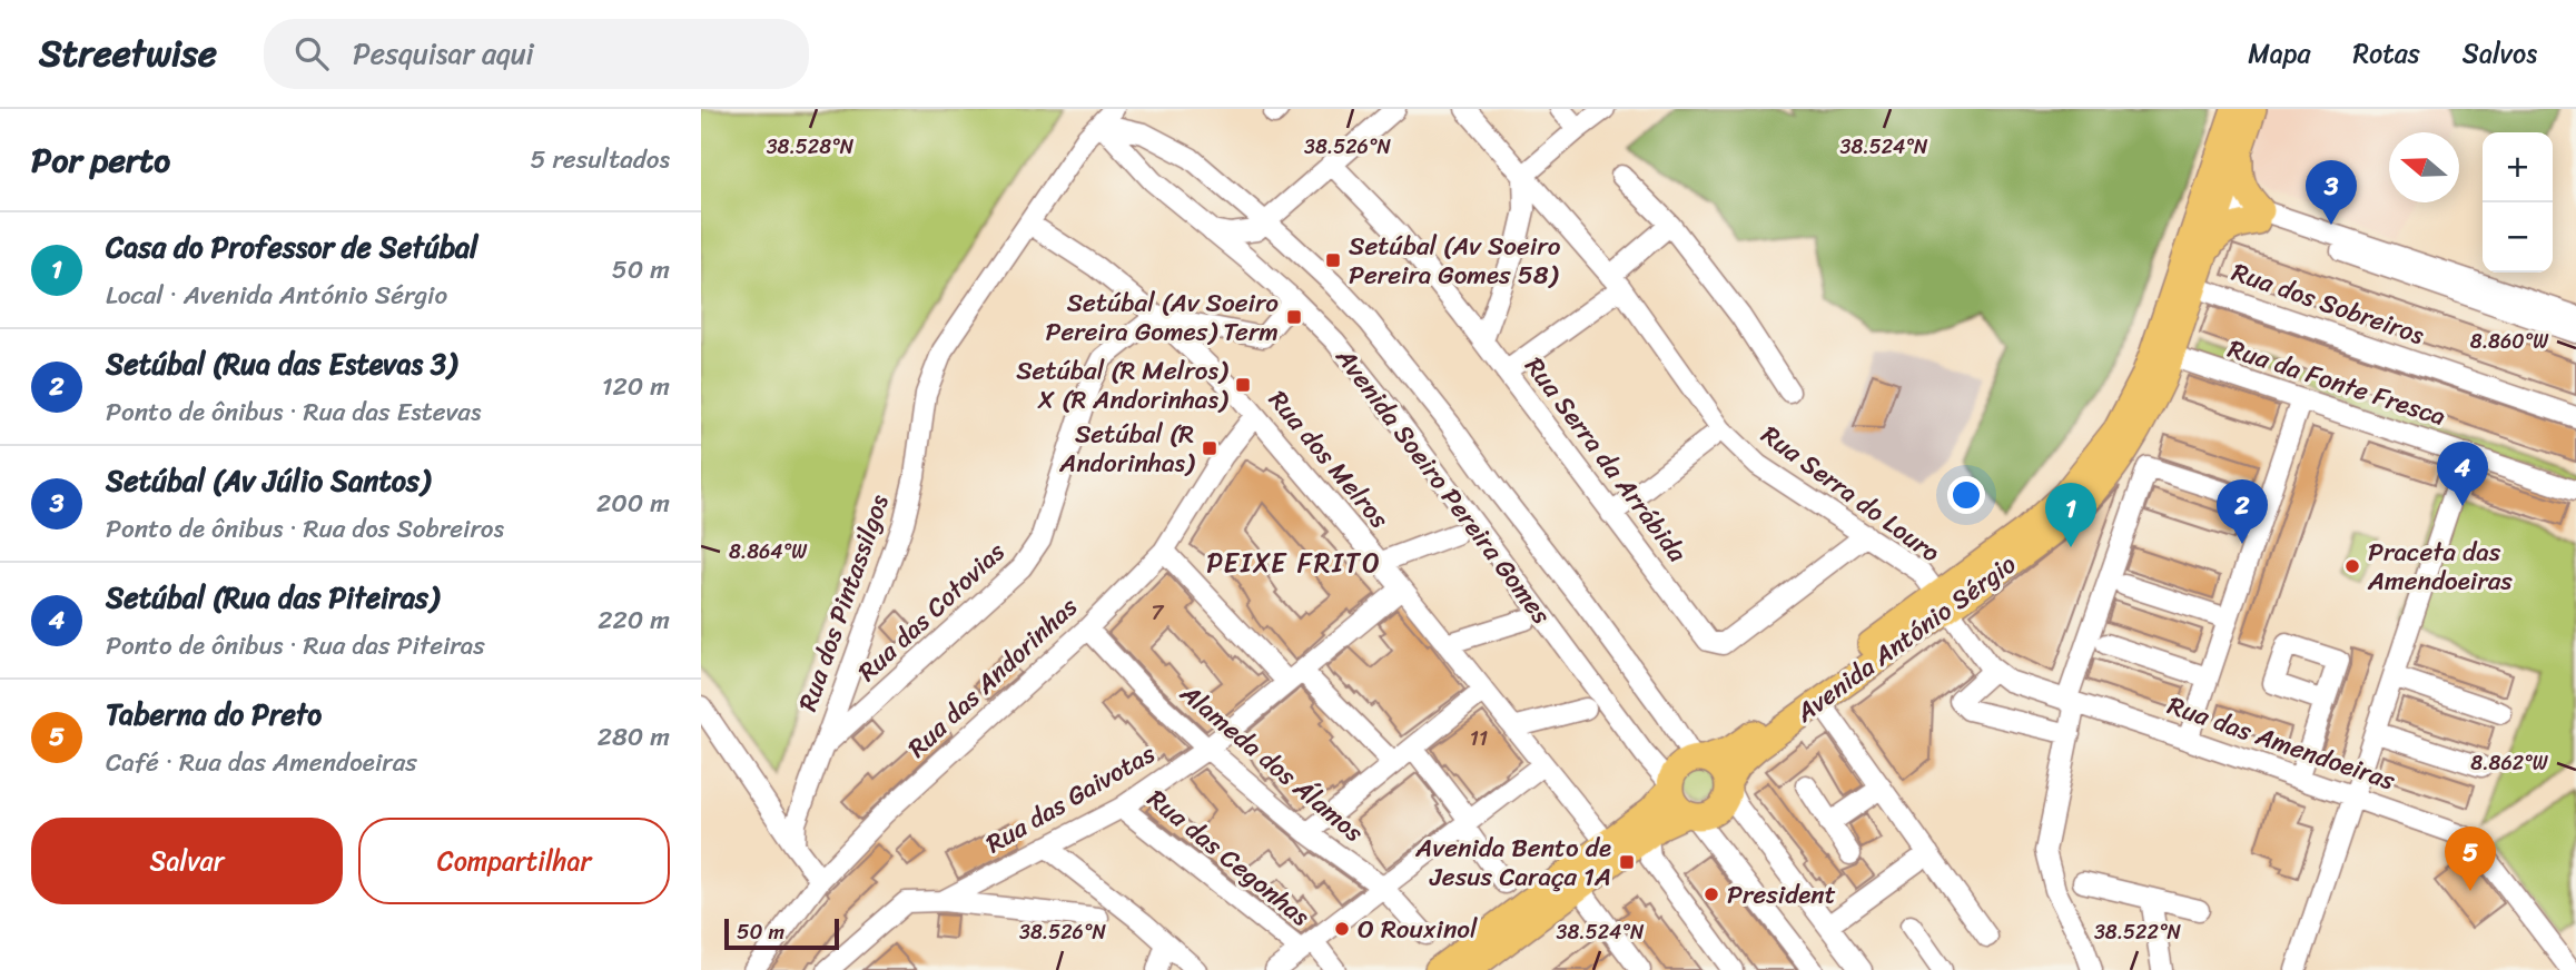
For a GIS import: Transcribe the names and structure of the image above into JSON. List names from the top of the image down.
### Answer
{
  "streets": {
    "main road": ["Avenida Soeiro Pereira Gomes", "Avenida António Sérgio"],
    "street": [
      "Rua dos Sobreiros",
      "Rua da Fonte Fresca",
      "Rua dos Melros",
      "Rua Serra da Arrábida",
      "Rua Serra do Louro",
      "Rua dos Pintassilgos",
      "Rua das Cotovias",
      "Rua das Andorinhas",
      "Rua das Amendoeiras",
      "Alameda dos Álamos",
      "Rua das Gaivotas",
      "Rua das Cegonhas"
    ]
  },
  "crossings": [
    ["Rua dos Sobreiros", "Avenida António Sérgio"],
    ["Rua da Fonte Fresca", "Avenida António Sérgio"],
    ["Rua dos Melros", "Rua dos Pintassilgos"],
    ["Rua dos Melros", "Rua das Cotovias"],
    ["Rua dos Melros", "Rua das Andorinhas"],
    ["Rua dos Melros", "Rua das Gaivotas"],
    ["Rua Serra da Arrábida", "Rua Serra do Louro"],
    ["Avenida Soeiro Pereira Gomes", "Rua dos Pintassilgos"],
    ["Avenida Soeiro Pereira Gomes", "Avenida António Sérgio"],
    ["Rua Serra do Louro", "Avenida António Sérgio"],
    ["Rua Serra do Louro", "Rua das Amendoeiras"],
    ["Rua dos Pintassilgos", "Rua das Cotovias"],
    ["Avenida António Sérgio", "Rua das Amendoeiras"],
    ["Rua das Andorinhas", "Alameda dos Álamos"],
    ["Alameda dos Álamos", "Rua das Gaivotas"],
    ["Rua das Gaivotas", "Rua das Cegonhas"]
  ],
  "districts": ["PEIXE FRITO"],
  "places": {
    "transit": [
      "Setúbal (Av Soeiro Pereira Gomes 58)",
      "Setúbal (Av Soeiro Pereira Gomes) Term",
      "Setúbal (R Melros) X (R Andorinhas)",
      "Setúbal (R Andorinhas)",
      "Avenida Bento de Jesus Caraça 1A"
    ],
    "other": ["Praceta das Amendoeiras", "President", "O Rouxinol"]
  },
  "house_numbers": ["7", "11"],
  "scale_bar": "50 m",
  "north": "left",
  "page": {
    "header": "Streetwise",
    "search": "Pesquisar aqui",
    "nav": ["Mapa", "Rotas", "Salvos"],
    "heading": ["Por perto", "5 resultados"],
    "map_buttons": ["+", "−"],
    "pins": [
      "3",
      "4",
      "2",
      "1",
      "5"
    ],
    "list": [
      {
        "mark": "1",
        "name": "Casa do Professor de Setúbal",
        "note": "Local · Avenida António Sérgio",
        "value": "50 m"
      },
      {
        "mark": "2",
        "name": "Setúbal (Rua das Estevas 3)",
        "note": "Ponto de ônibus · Rua das Estevas",
        "value": "120 m"
      },
      {
        "mark": "3",
        "name": "Setúbal (Av Júlio Santos)",
        "note": "Ponto de ônibus · Rua dos Sobreiros",
        "value": "200 m"
      },
      {
        "mark": "4",
        "name": "Setúbal (Rua das Piteiras)",
        "note": "Ponto de ônibus · Rua das Piteiras",
        "value": "220 m"
      },
      {
        "mark": "5",
        "name": "Taberna do Preto",
        "note": "Café · Rua das Amendoeiras",
        "value": "280 m"
      }
    ],
    "buttons": ["Salvar", "Compartilhar"],
    "scale": "50 m"
  },
  "coordinates": [
    "38.528°N",
    "38.526°N",
    "38.524°N",
    "8.860°W",
    "8.864°W",
    "8.862°W",
    "38.522°N"
  ]
}
